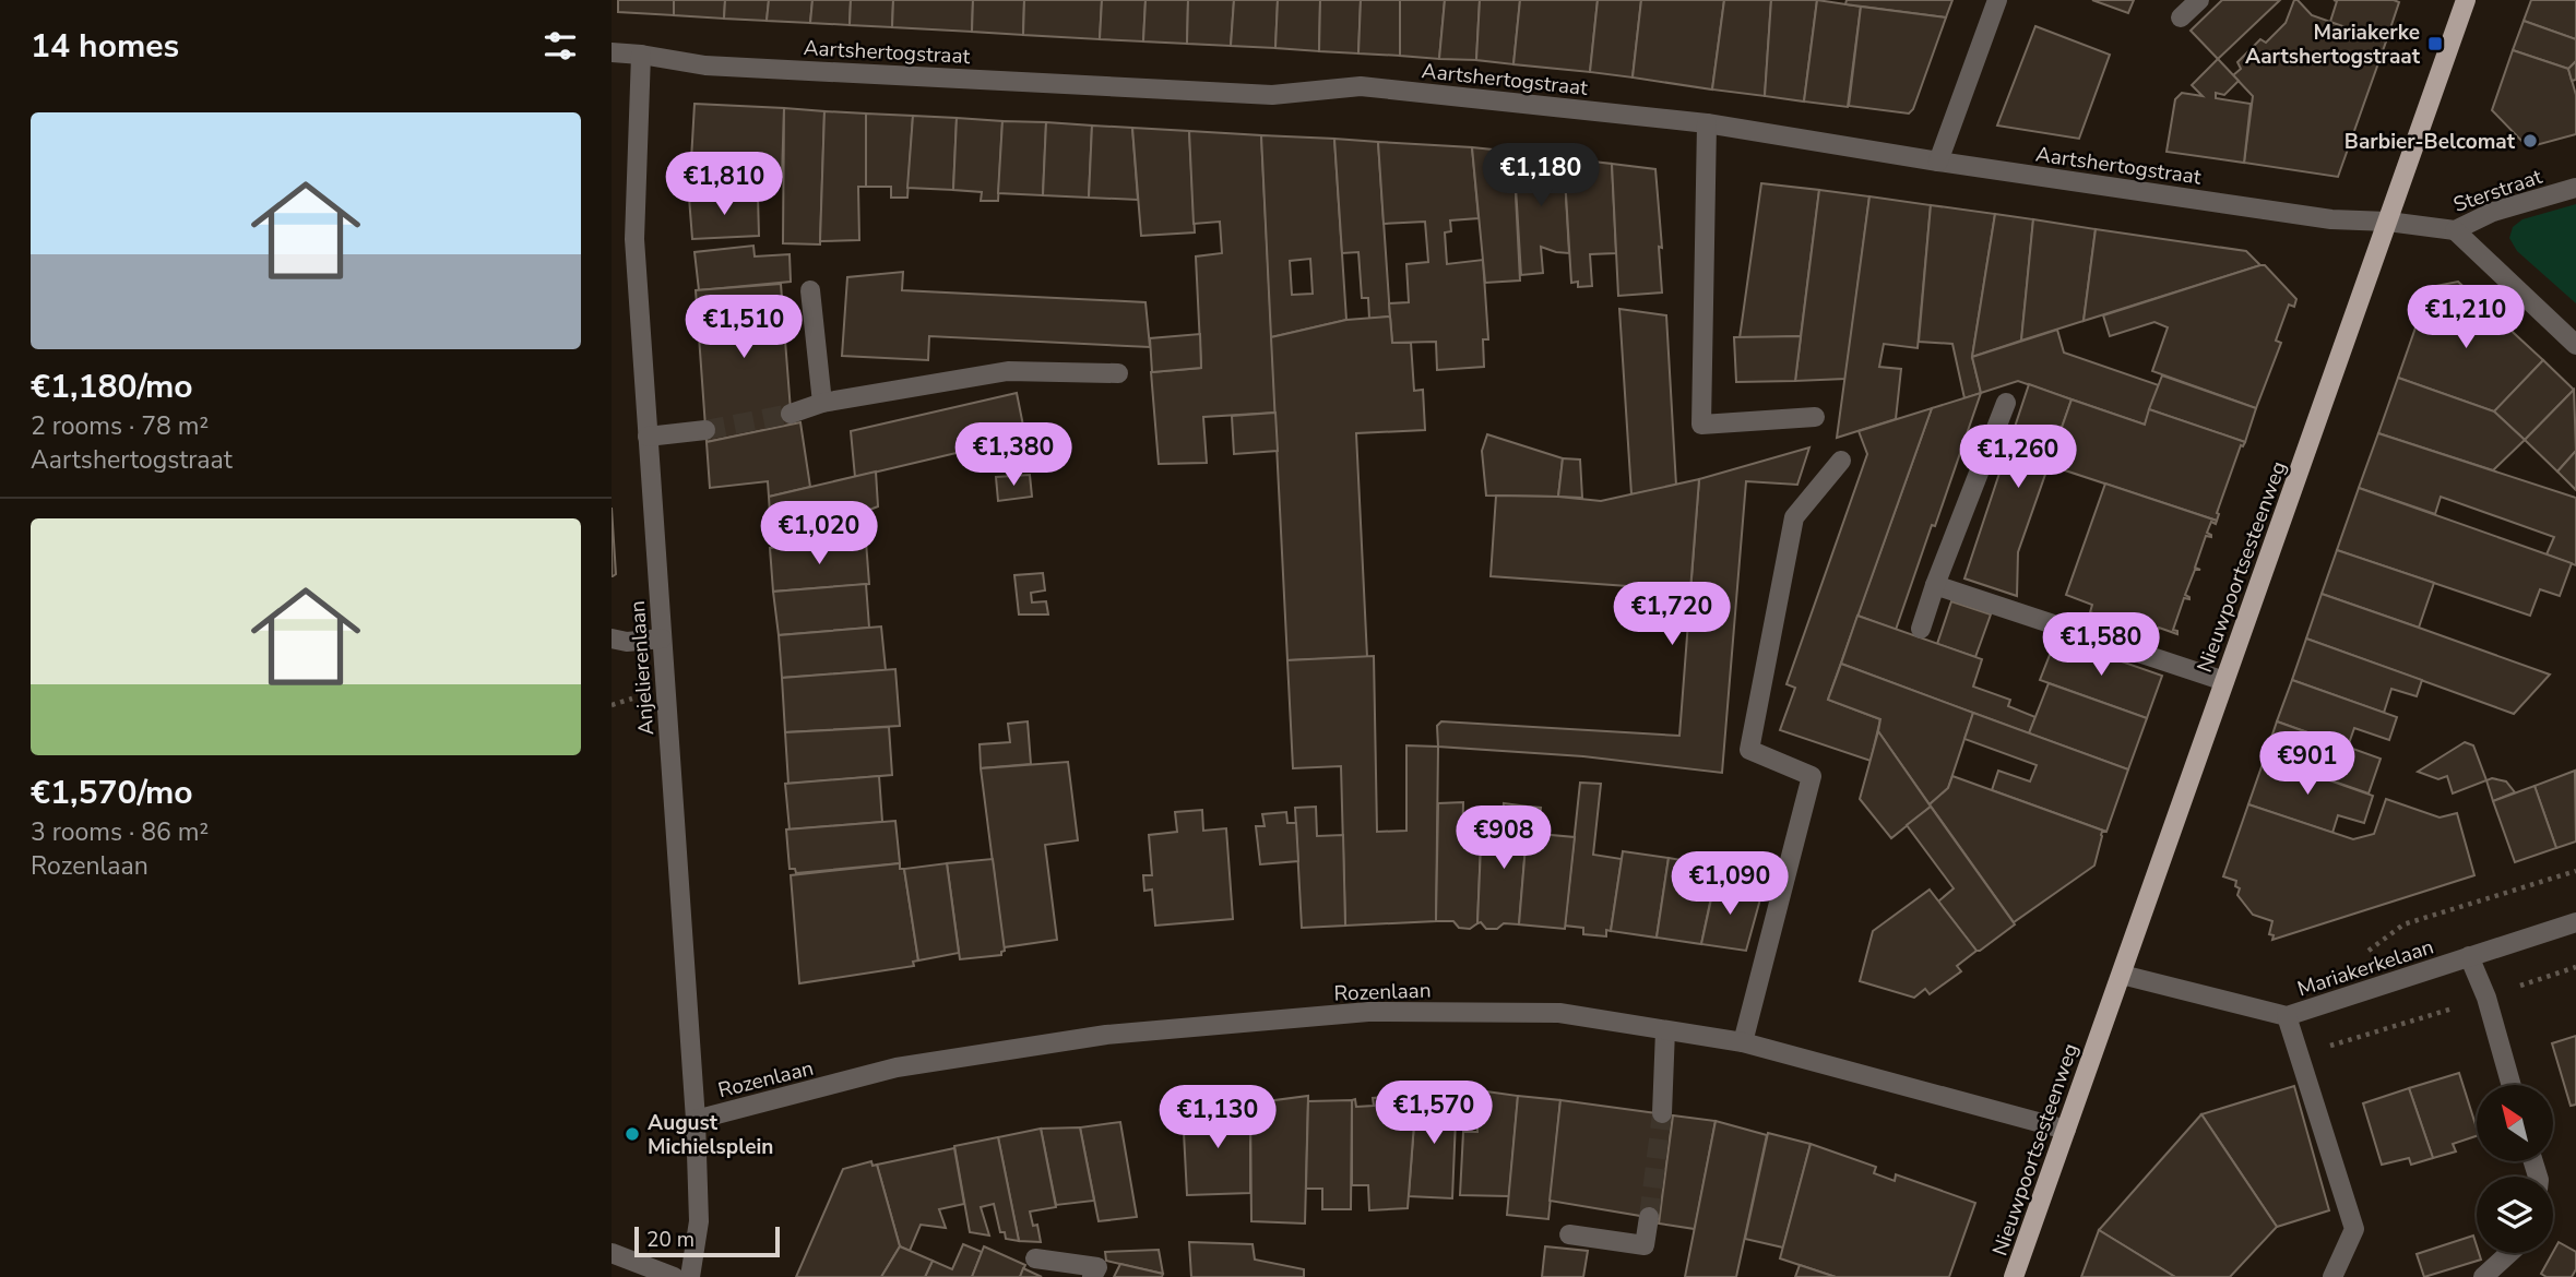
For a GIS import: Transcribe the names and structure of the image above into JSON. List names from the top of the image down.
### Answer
{
  "streets": {
    "main road": ["Nieuwpoortsesteenweg"],
    "street": [
      "Aartshertogstraat",
      "Sterstraat",
      "Anjelierenlaan",
      "Mariakerkelaan",
      "Rozenlaan"
    ]
  },
  "crossings": [
    ["Aartshertogstraat", "Sterstraat"],
    ["Aartshertogstraat", "Nieuwpoortsesteenweg"],
    ["Aartshertogstraat", "Anjelierenlaan"],
    ["Sterstraat", "Nieuwpoortsesteenweg"],
    ["Nieuwpoortsesteenweg", "Mariakerkelaan"],
    ["Nieuwpoortsesteenweg", "Rozenlaan"],
    ["Anjelierenlaan", "Rozenlaan"]
  ],
  "places": {
    "transit": ["Mariakerke Aartshertogstraat"],
    "other": ["Barbier-Belcomat", "August Michielsplein"]
  },
  "scale_bar": "20 m",
  "north": "top left",
  "page": {
    "heading": "14 homes",
    "list": [
      {
        "name": "€1,180/mo",
        "note": "2 rooms · 78 m² · Aartshertogstraat"
      },
      {
        "name": "€1,570/mo",
        "note": "3 rooms · 86 m² · Rozenlaan"
      }
    ],
    "price": [
      "€1,180",
      "€1,810",
      "€1,210",
      "€1,510",
      "€1,380",
      "€1,260",
      "€1,020",
      "€1,720",
      "€1,580",
      "€901",
      "€908",
      "€1,090",
      "€1,570",
      "€1,130"
    ],
    "scale": "20 m"
  }
}
